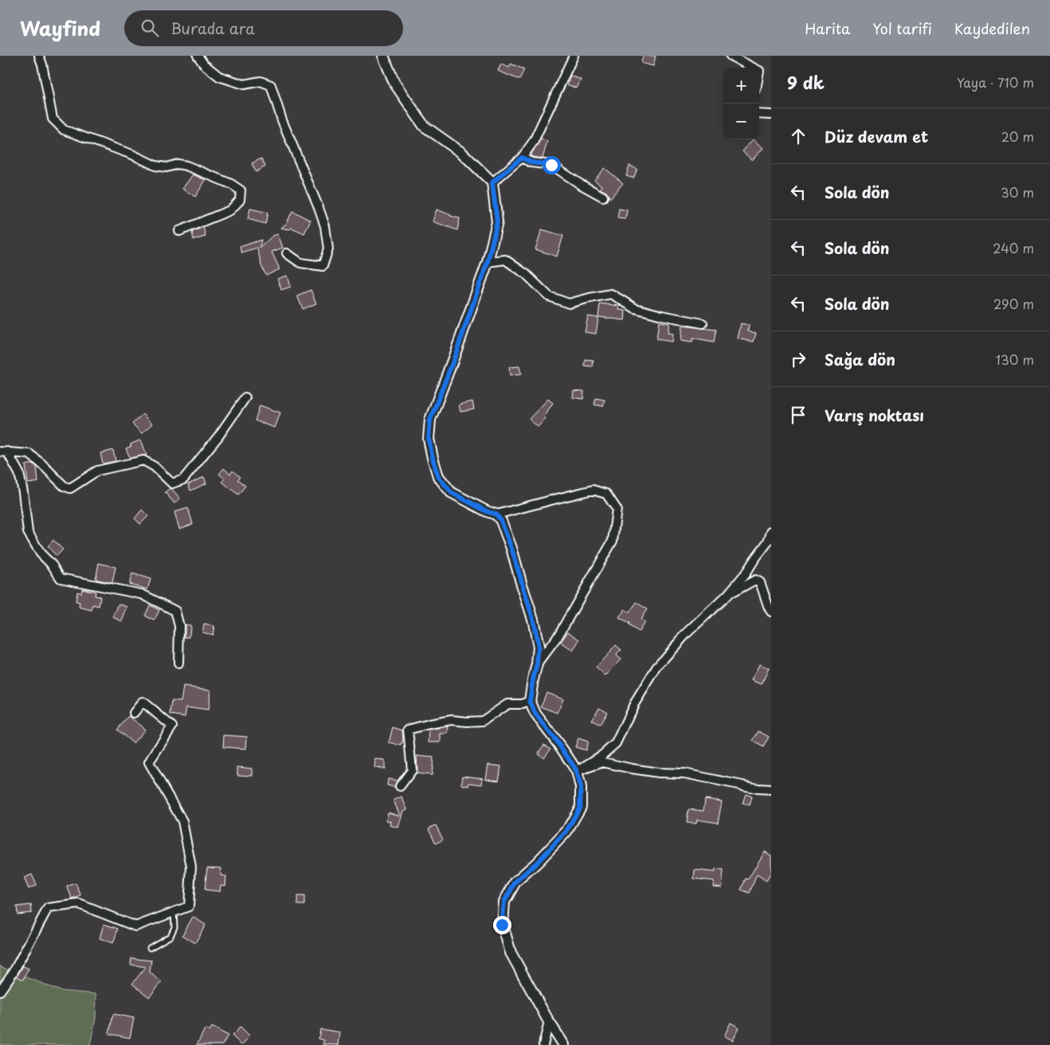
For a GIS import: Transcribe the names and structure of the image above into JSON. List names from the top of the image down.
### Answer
{
  "page": {
    "header": "Wayfind",
    "search": "Burada ara",
    "nav": ["Harita", "Yol tarifi", "Kaydedilen"],
    "heading": ["9 dk", "Yaya · 710 m"],
    "map_buttons": ["+", "−"],
    "list": [
      ["Düz devam et", "20 m"],
      ["Sola dön", "30 m"],
      ["Sola dön", "240 m"],
      ["Sola dön", "290 m"],
      ["Sağa dön", "130 m"],
      "Varış noktası"
    ]
  }
}
